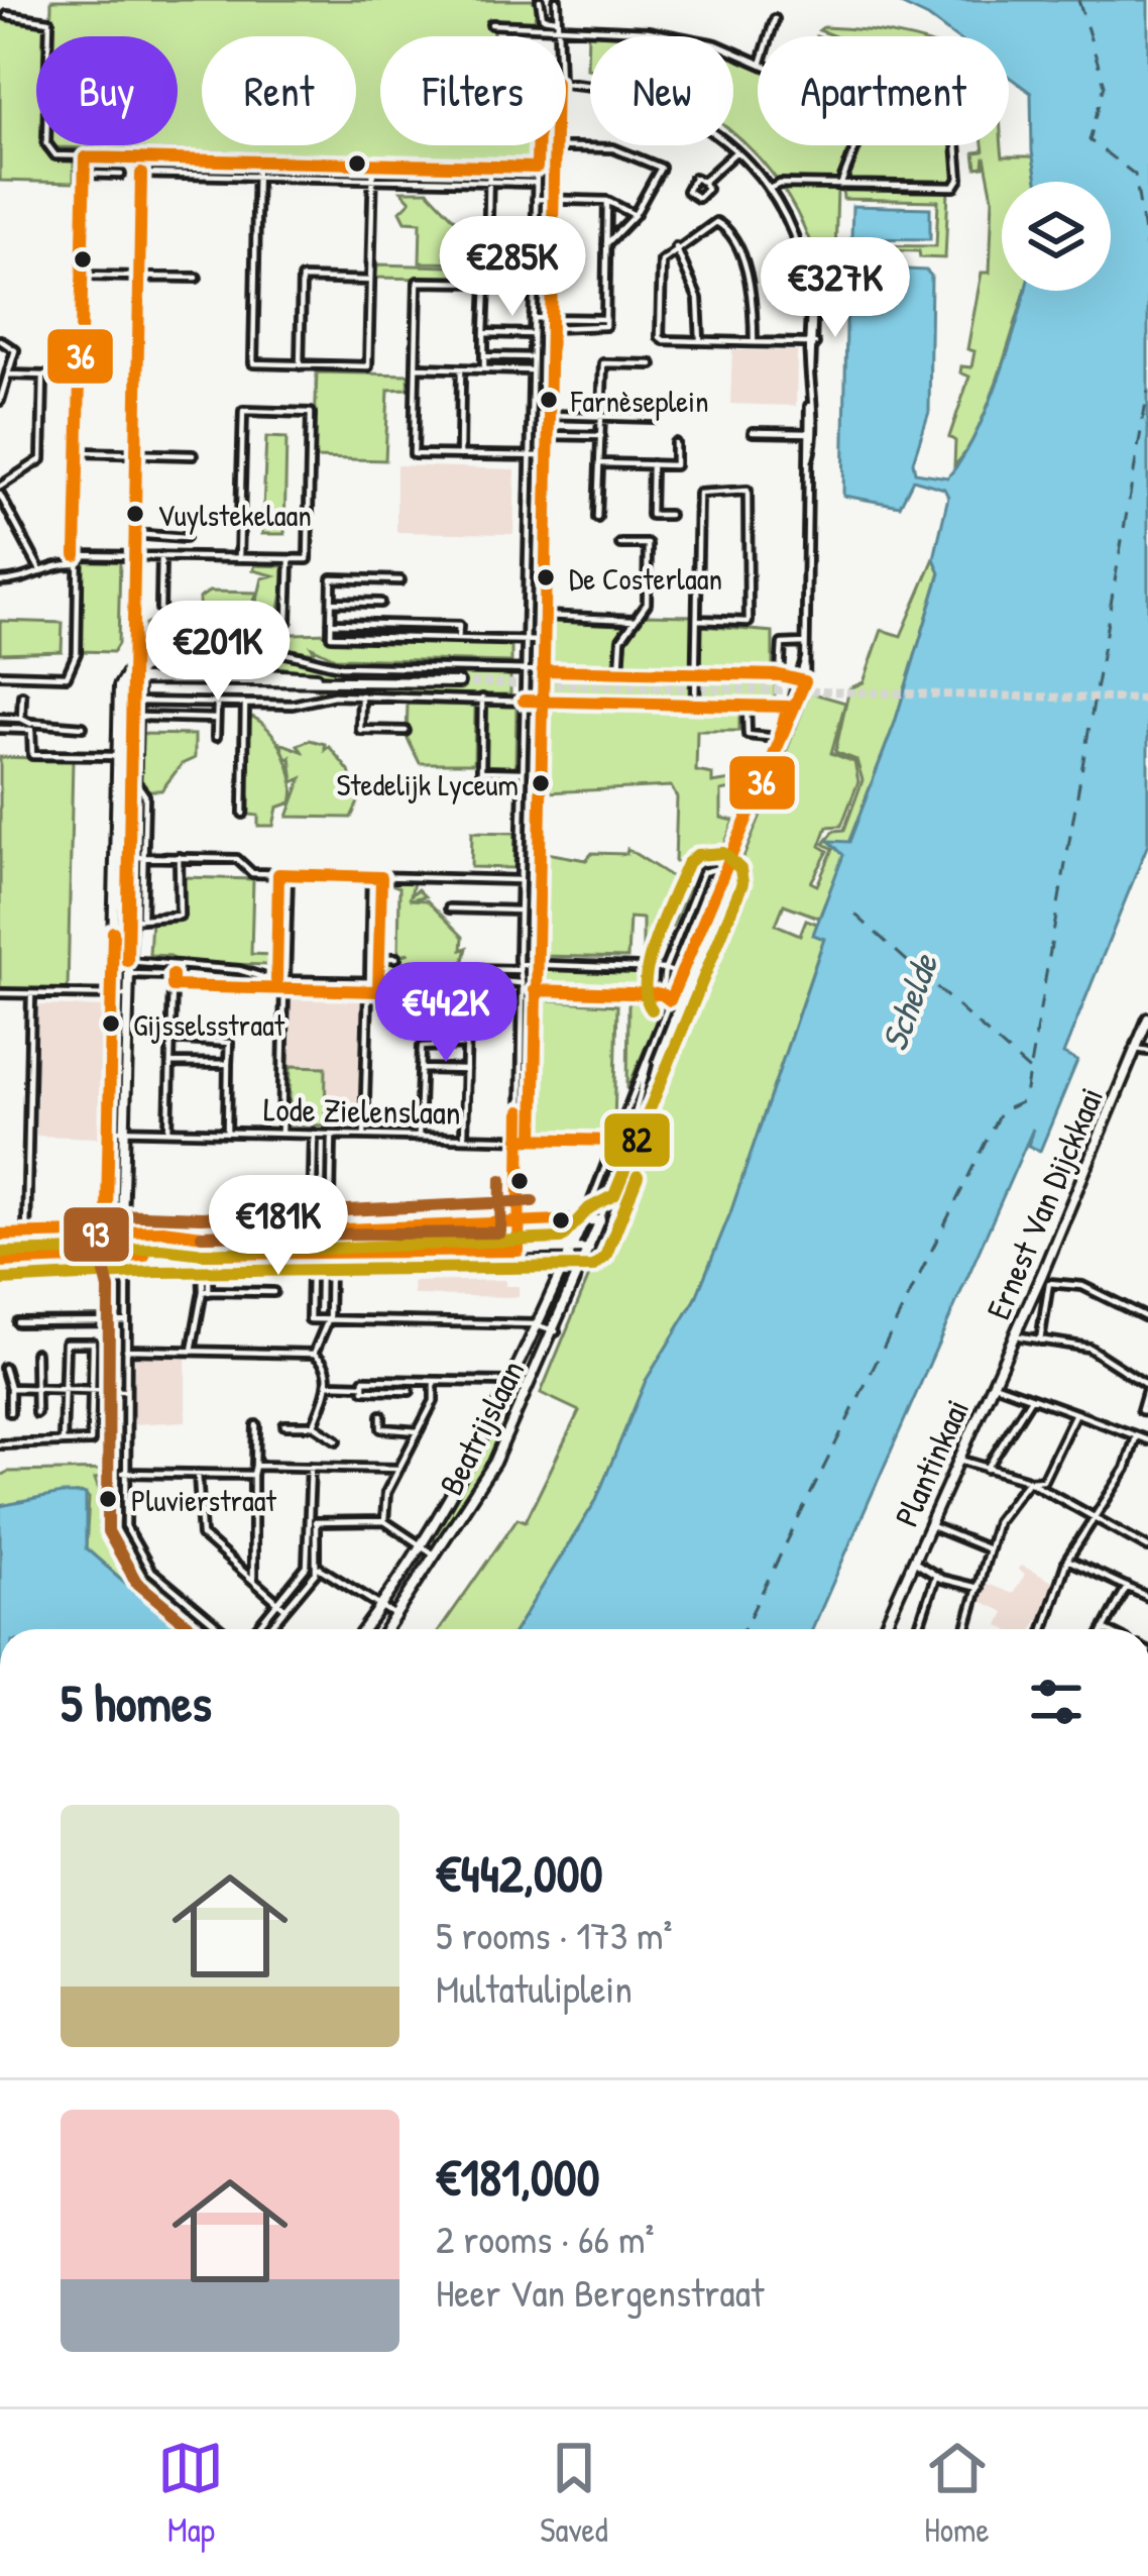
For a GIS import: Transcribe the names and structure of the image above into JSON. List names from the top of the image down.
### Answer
{
  "streets": {
    "street": [
      "Lode Zielenslaan",
      "Ernest Van Dijckkaai",
      "Beatrijslaan",
      "Plantinkaai"
    ]
  },
  "crossings": [
    ["Ernest Van Dijckkaai", "Plantinkaai"]
  ],
  "water": ["Schelde"],
  "places": [
    "Farnèseplein",
    "Vuylstekelaan",
    "De Costerlaan",
    "Stedelijk Lyceum",
    "Gijsselsstraat",
    "Pluvierstraat"
  ],
  "lines": ["transit line 36", "transit line 82", "transit line 93"],
  "page": {
    "chip": [
      "Buy",
      "Rent",
      "Filters",
      "New",
      "Apartment"
    ],
    "price": [
      "€285K",
      "€327K",
      "€201K",
      "€442K",
      "€181K"
    ],
    "heading": "5 homes",
    "list": [
      {
        "name": "€442,000",
        "note": "5 rooms · 173 m² · Multatuliplein"
      },
      {
        "name": "€181,000",
        "note": "2 rooms · 66 m² · Heer Van Bergenstraat"
      }
    ],
    "tabs": ["Map", "Saved", "Home"]
  }
}
